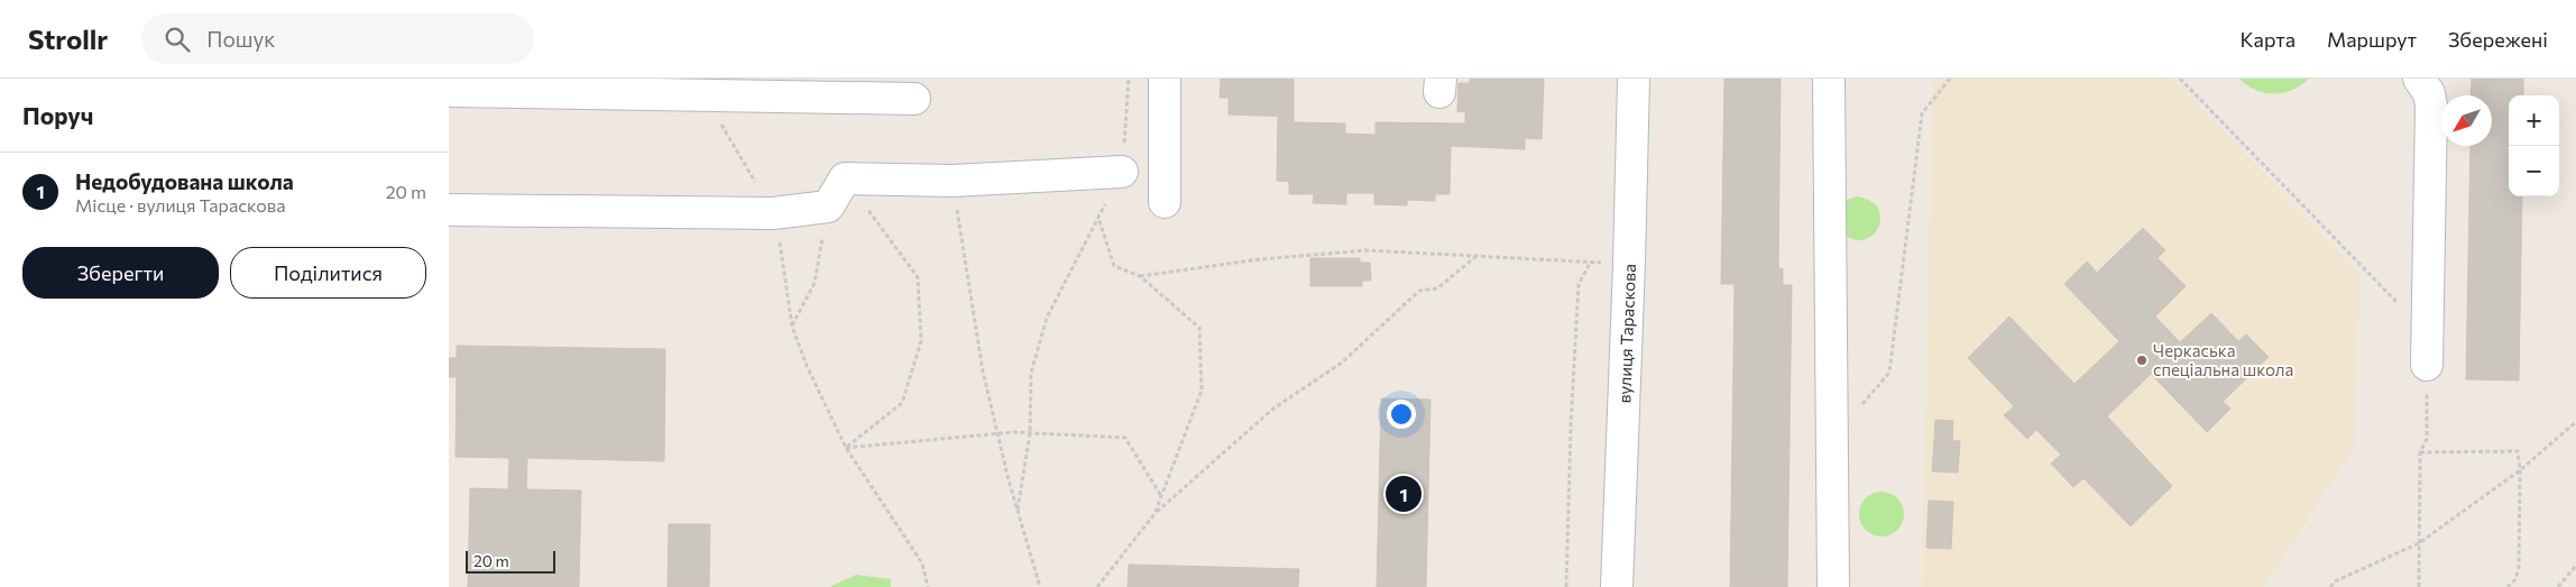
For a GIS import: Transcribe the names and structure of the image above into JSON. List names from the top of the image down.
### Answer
{
  "streets": {
    "street": ["вулиця Тараскова"]
  },
  "places": ["Черкаська спеціальна школа"],
  "scale_bar": "20 m",
  "north": "bottom left",
  "page": {
    "header": "Strollr",
    "search": "Пошук",
    "nav": ["Карта", "Маршрут", "Збережені"],
    "heading": "Поруч",
    "map_buttons": ["+", "−"],
    "list": [
      {
        "mark": "1",
        "name": "Недобудована школа",
        "note": "Місце · вулиця Тараскова",
        "value": "20 m"
      }
    ],
    "buttons": ["Зберегти", "Поділитися"],
    "pins": "1",
    "scale": "20 m"
  }
}
